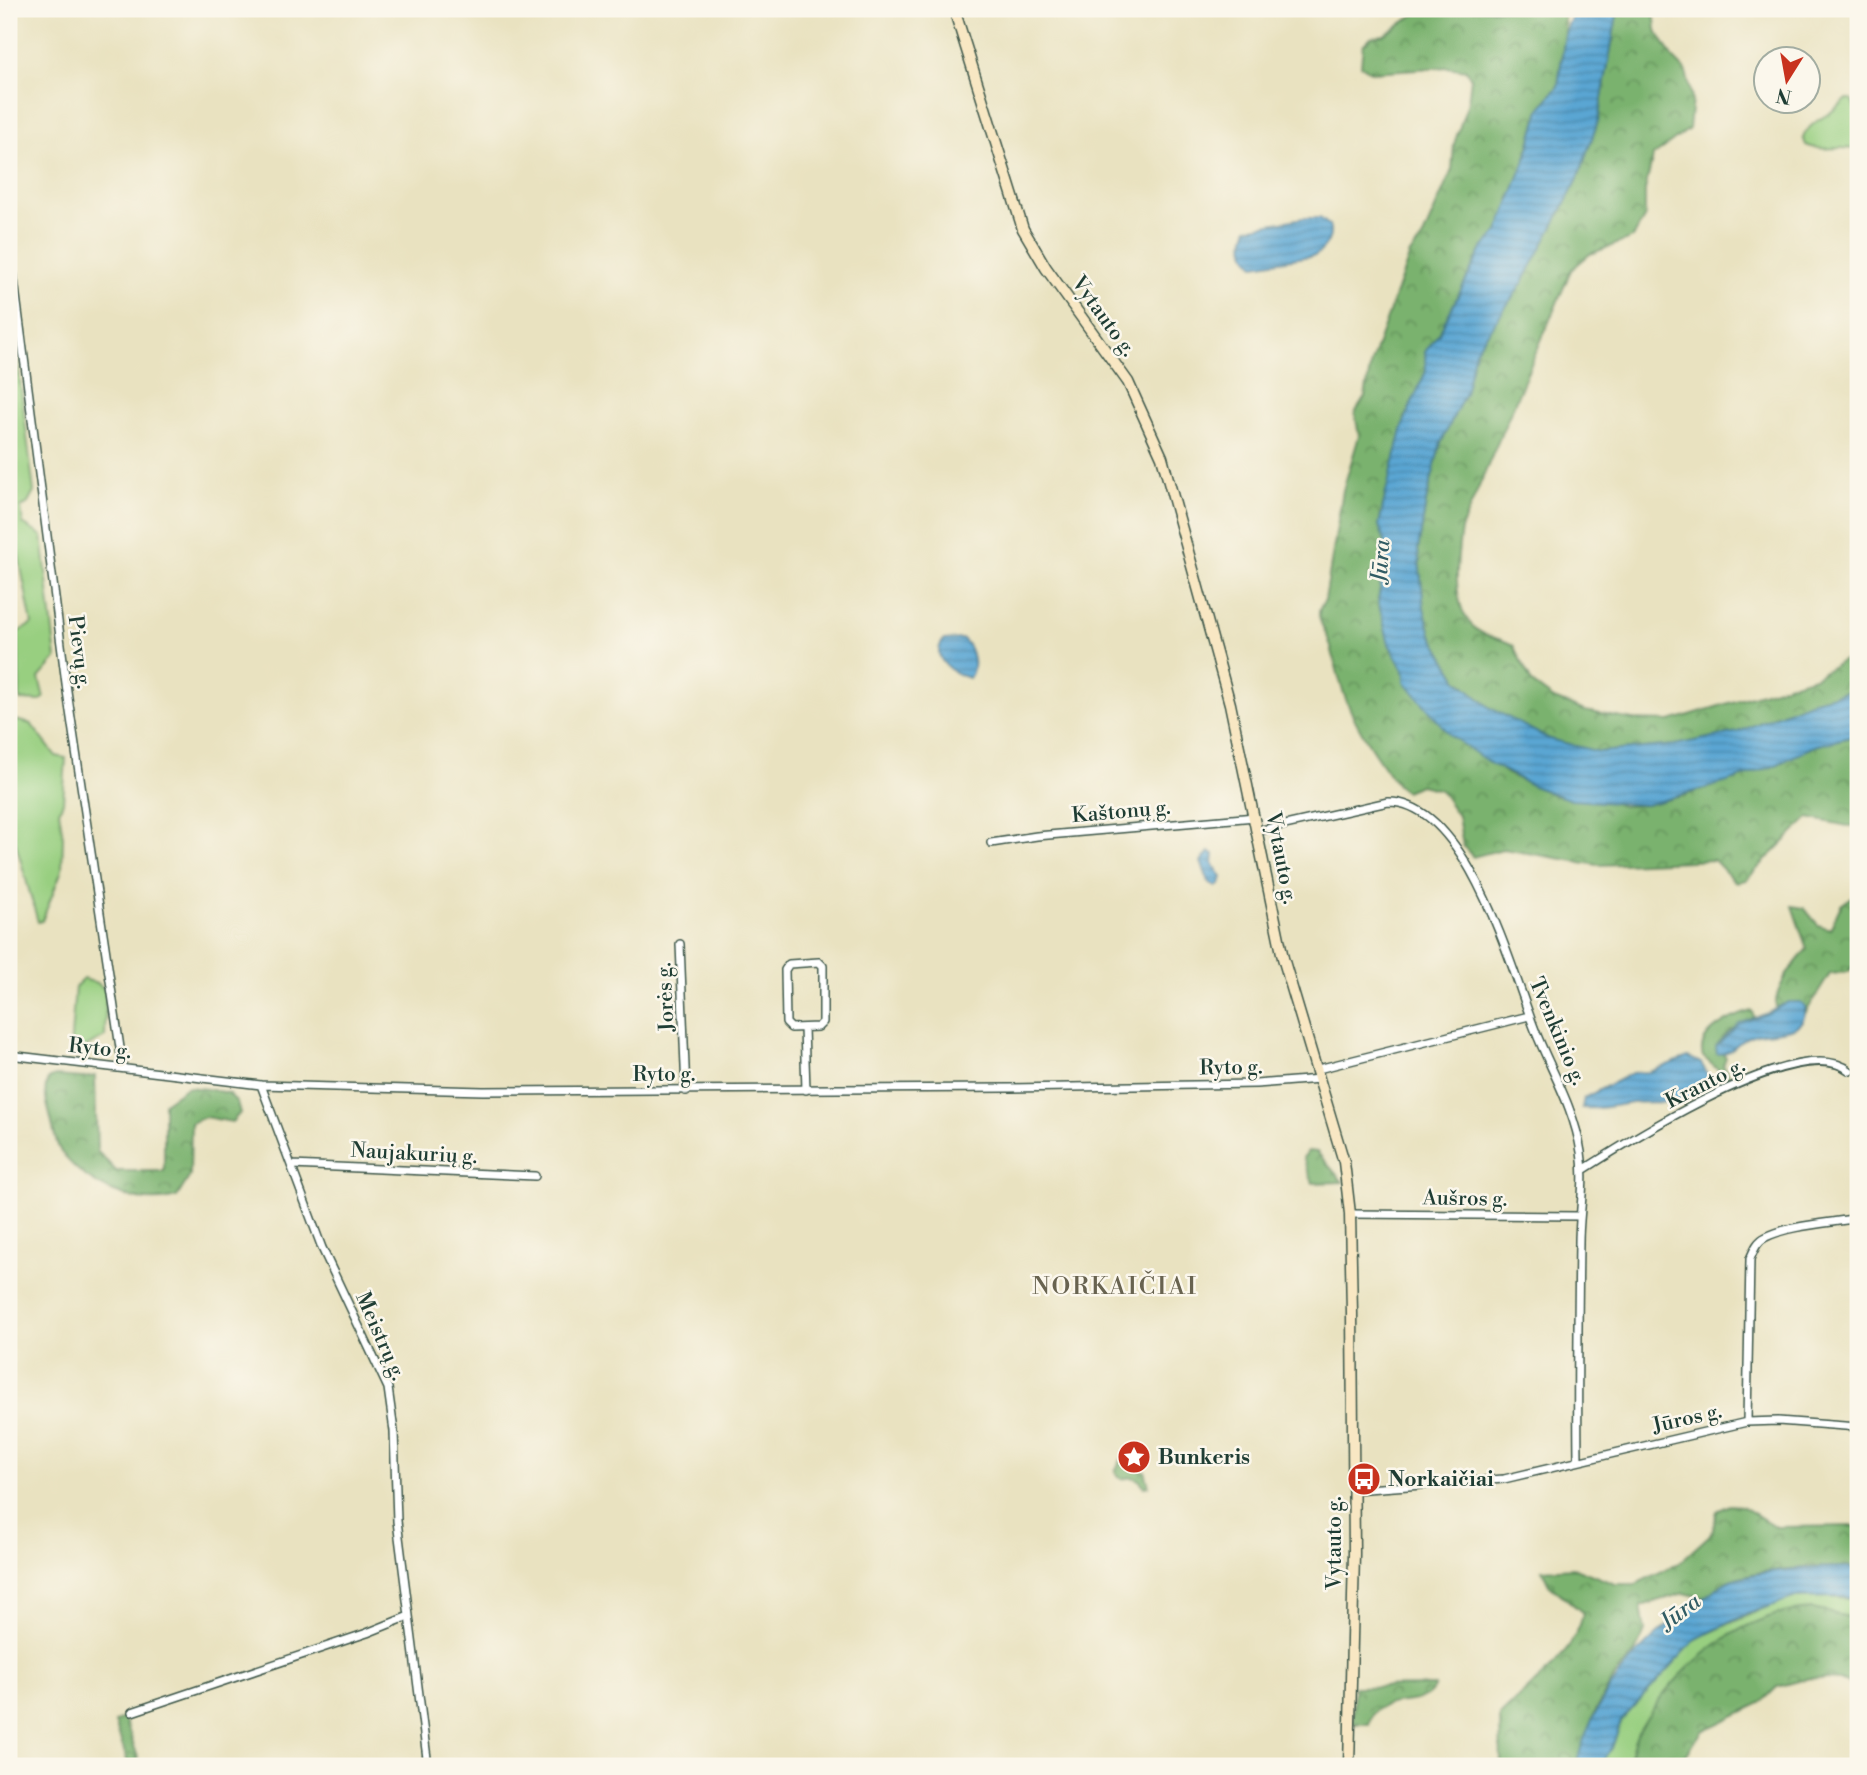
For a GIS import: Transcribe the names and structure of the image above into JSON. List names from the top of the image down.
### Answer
{
  "streets": {
    "main road": ["Vytauto g."],
    "street": [
      "Pievų g.",
      "Kaštonų g.",
      "Jorės g.",
      "Tvenkinio g.",
      "Ryto g.",
      "Kranto g.",
      "Naujakurių g.",
      "Aušros g.",
      "Meistrų g.",
      "Jūros g."
    ]
  },
  "crossings": [
    ["Vytauto g.", "Kaštonų g."],
    ["Vytauto g.", "Tvenkinio g."],
    ["Vytauto g.", "Ryto g."],
    ["Vytauto g.", "Aušros g."],
    ["Vytauto g.", "Jūros g."],
    ["Pievų g.", "Ryto g."],
    ["Jorės g.", "Ryto g."],
    ["Tvenkinio g.", "Ryto g."],
    ["Tvenkinio g.", "Kranto g."],
    ["Tvenkinio g.", "Aušros g."],
    ["Tvenkinio g.", "Jūros g."],
    ["Ryto g.", "Meistrų g."],
    ["Naujakurių g.", "Meistrų g."]
  ],
  "districts": ["NORKAIČIAI"],
  "water": ["Jūra"],
  "places": {
    "place": ["Bunkeris"],
    "bus stop": ["Norkaičiai"]
  },
  "north": "bottom"
}
